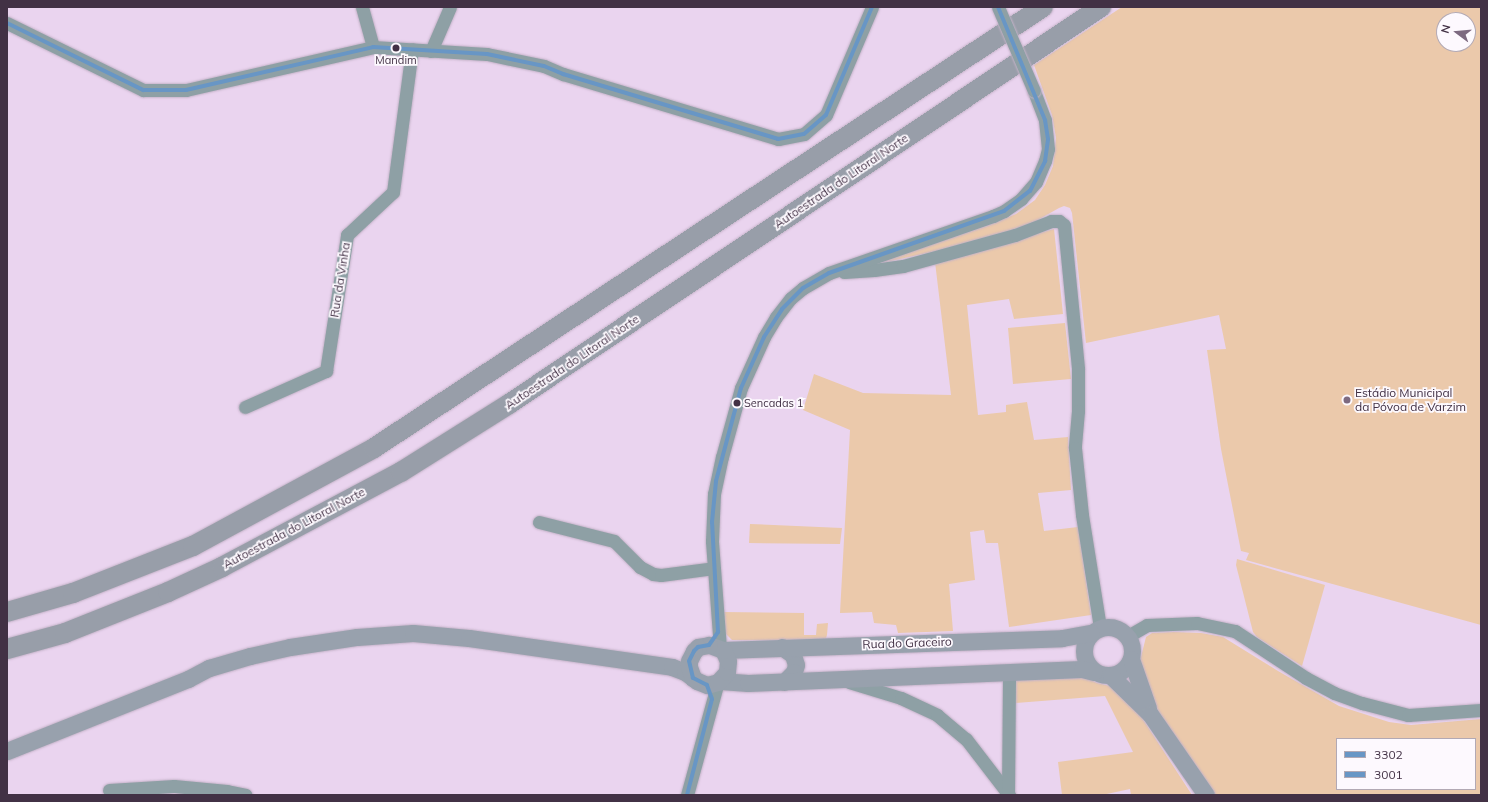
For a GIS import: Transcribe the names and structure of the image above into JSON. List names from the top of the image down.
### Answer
{
  "streets": {
    "highway": ["Autoestrada do Litoral Norte"],
    "main road": ["Rua do Graceiro"],
    "street": ["Rua da Vinha"]
  },
  "places": ["Mandim", "Estádio Municipal da Póvoa de Varzim", "Sencadas 1"],
  "lines": ["transit line 3302", "transit line 3001"],
  "legend": ["3302", "3001"],
  "north": "left"
}
